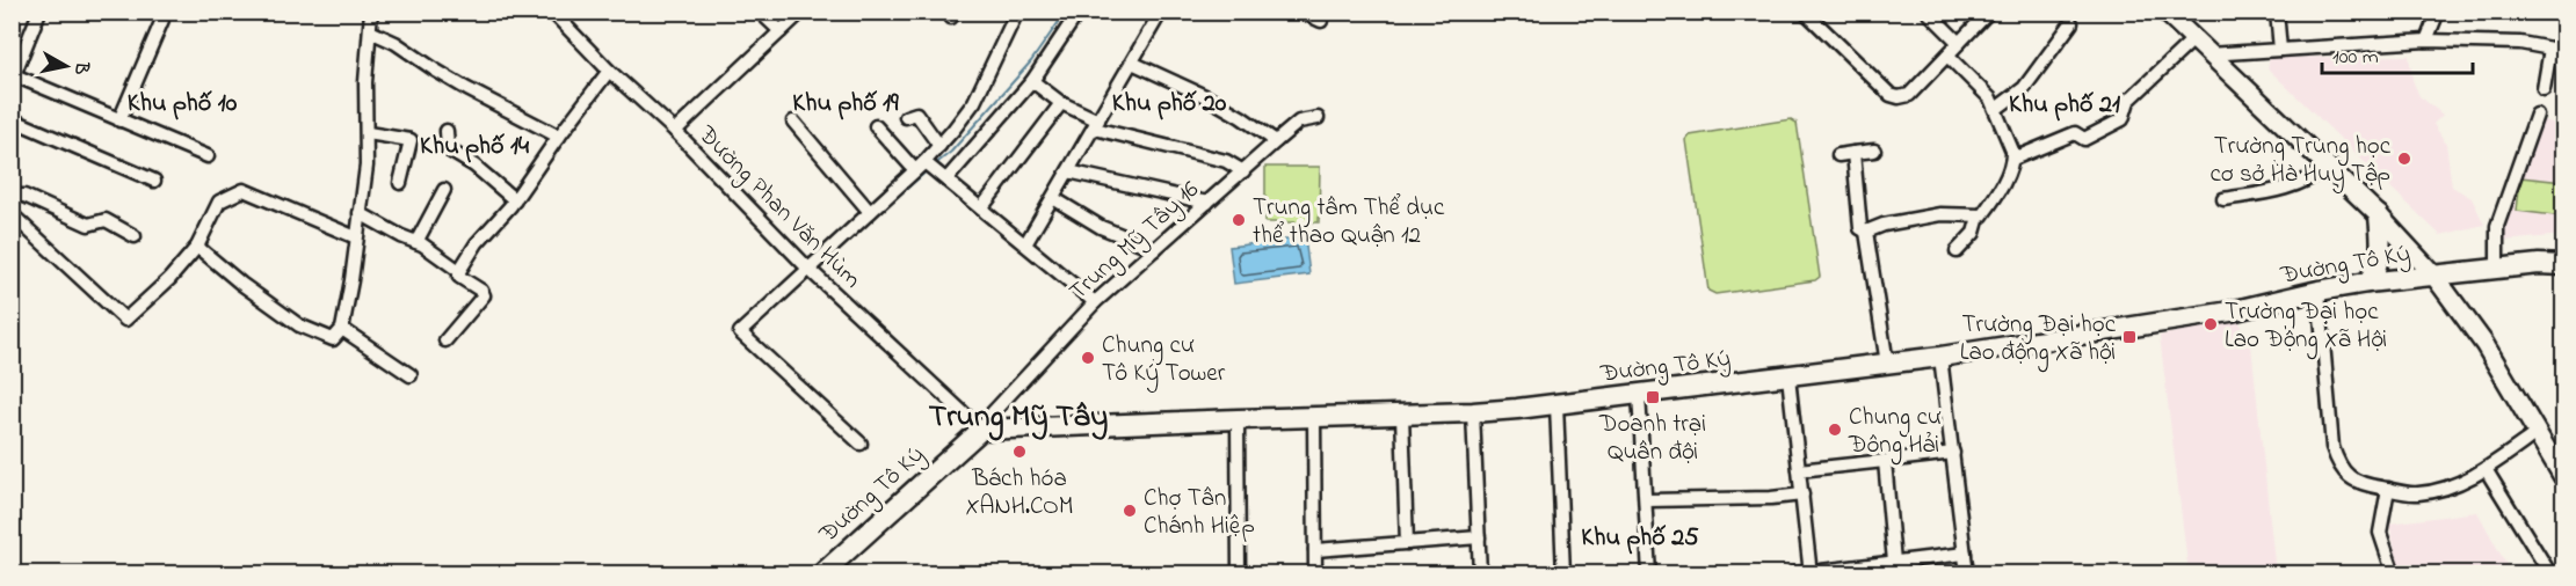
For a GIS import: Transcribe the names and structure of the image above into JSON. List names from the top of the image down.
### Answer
{
  "streets": {
    "main road": ["Đường Tô Ký"],
    "street": ["Đường Phan Văn Hùm", "Trung Mỹ Tây 16"]
  },
  "crossings": [
    ["Đường Phan Văn Hùm", "Trung Mỹ Tây 16"],
    ["Đường Phan Văn Hùm", "Đường Tô Ký"],
    ["Trung Mỹ Tây 16", "Đường Tô Ký"]
  ],
  "districts": [
    "Khu phố 10",
    "Khu phố 19",
    "Khu phố 20",
    "Khu phố 21",
    "Khu phố 14",
    "Trung Mỹ Tây",
    "Khu phố 25"
  ],
  "places": {
    "other": [
      "Trường Trung học cơ sở Hà Huy Tập",
      "Trung tâm Thể dục thể thao Quận 12",
      "Trường Đại học Lao Động Xã Hội",
      "Chung cư Tô Ký Tower",
      "Chung cư Đông Hải",
      "Bách hóa XANH.COM",
      "Chợ Tân Chánh Hiệp"
    ],
    "transit": ["Trường Đại học Lao động Xã hội", "Doanh trại Quân đội"]
  },
  "scale_bar": "100 m",
  "north": "right"
}
